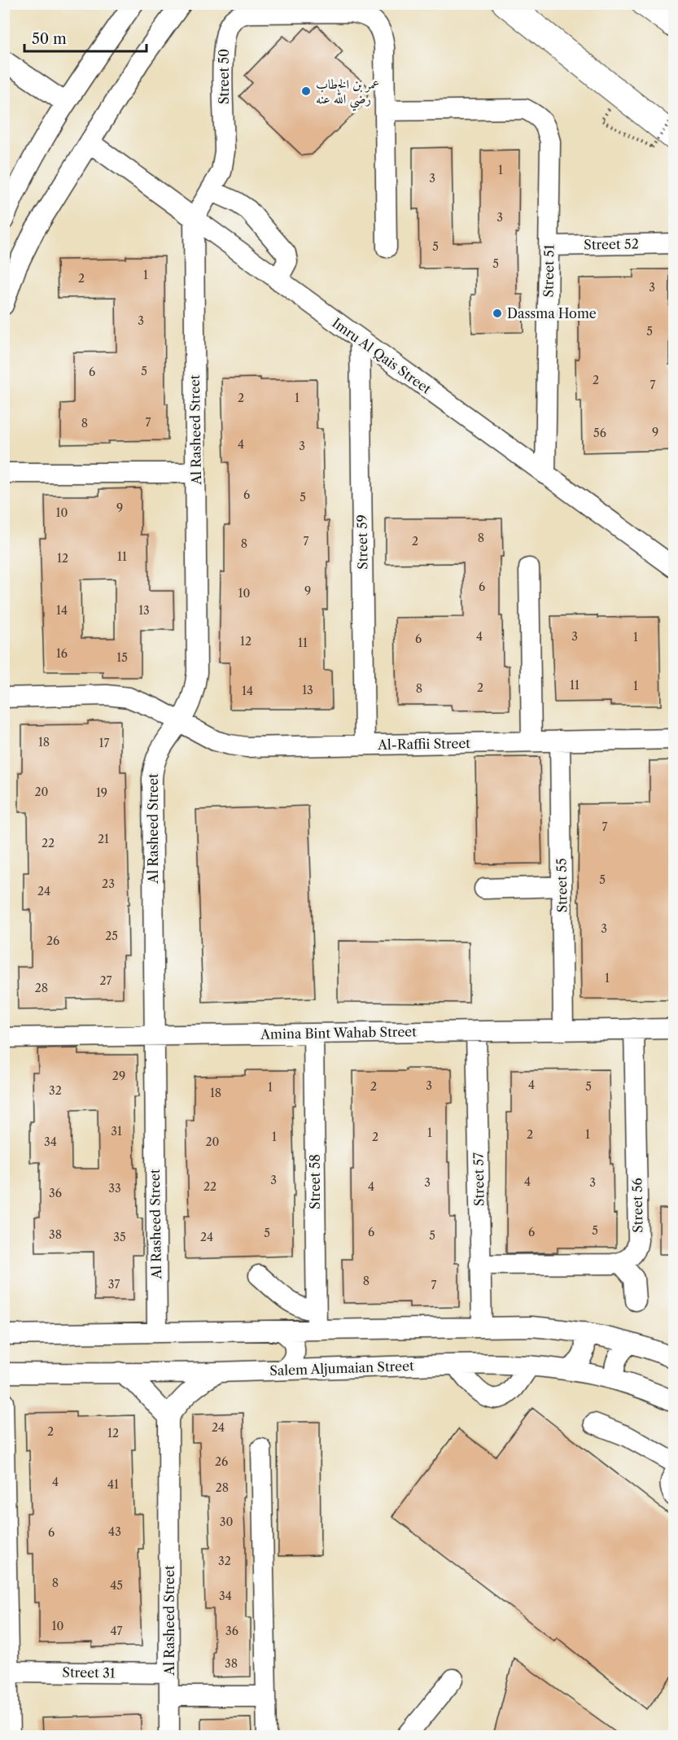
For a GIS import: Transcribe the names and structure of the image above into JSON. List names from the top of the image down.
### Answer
{
  "streets": {
    "street": [
      "Street 50",
      "Street 52",
      "Street 51",
      "Imru Al Qais Street",
      "Al Rasheed Street",
      "Street 59",
      "Al-Raffii Street",
      "Street 55",
      "Amina Bint Wahab Street",
      "Street 57",
      "Street 58",
      "Street 56",
      "Salem Aljumaian Street",
      "Street 31"
    ]
  },
  "crossings": [
    ["Street 50", "Street 51"],
    ["Street 50", "Imru Al Qais Street"],
    ["Street 50", "Al Rasheed Street"],
    ["Street 52", "Street 51"],
    ["Street 51", "Imru Al Qais Street"],
    ["Imru Al Qais Street", "Al Rasheed Street"],
    ["Imru Al Qais Street", "Street 59"],
    ["Al Rasheed Street", "Al-Raffii Street"],
    ["Al Rasheed Street", "Amina Bint Wahab Street"],
    ["Al Rasheed Street", "Street 31"],
    ["Street 59", "Al-Raffii Street"],
    ["Al-Raffii Street", "Street 55"],
    ["Street 55", "Amina Bint Wahab Street"],
    ["Amina Bint Wahab Street", "Street 57"],
    ["Amina Bint Wahab Street", "Street 58"],
    ["Amina Bint Wahab Street", "Street 56"]
  ],
  "places": ["عمر بن الخطاب رضي الله عنه", "Dassma Home"],
  "house_numbers": [
    "1",
    "3",
    "3",
    "5",
    "5",
    "1",
    "2",
    "3",
    "3",
    "5",
    "5",
    "6",
    "2",
    "7",
    "2",
    "1",
    "7",
    "8",
    "9",
    "56",
    "4",
    "3",
    "6",
    "5",
    "9",
    "10",
    "8",
    "7",
    "2",
    "8",
    "11",
    "12",
    "6",
    "9",
    "10",
    "14",
    "13",
    "4",
    "3",
    "1",
    "6",
    "12",
    "11",
    "16",
    "15",
    "11",
    "1",
    "2",
    "8",
    "13",
    "14",
    "18",
    "17",
    "20",
    "19",
    "7",
    "21",
    "22",
    "5",
    "23",
    "24",
    "3",
    "25",
    "26",
    "1",
    "27",
    "28",
    "29",
    "4",
    "3",
    "2",
    "5",
    "1",
    "32",
    "18",
    "31",
    "1",
    "2",
    "1",
    "1",
    "2",
    "34",
    "20",
    "3",
    "4",
    "3",
    "3",
    "22",
    "4",
    "33",
    "36",
    "5",
    "6",
    "6",
    "5",
    "38",
    "5",
    "35",
    "24",
    "8",
    "37",
    "7",
    "24",
    "2",
    "12",
    "26",
    "4",
    "41",
    "28",
    "30",
    "43",
    "6",
    "32",
    "8",
    "45",
    "34",
    "10",
    "47",
    "36",
    "38"
  ],
  "scale_bar": "50 m"
}
